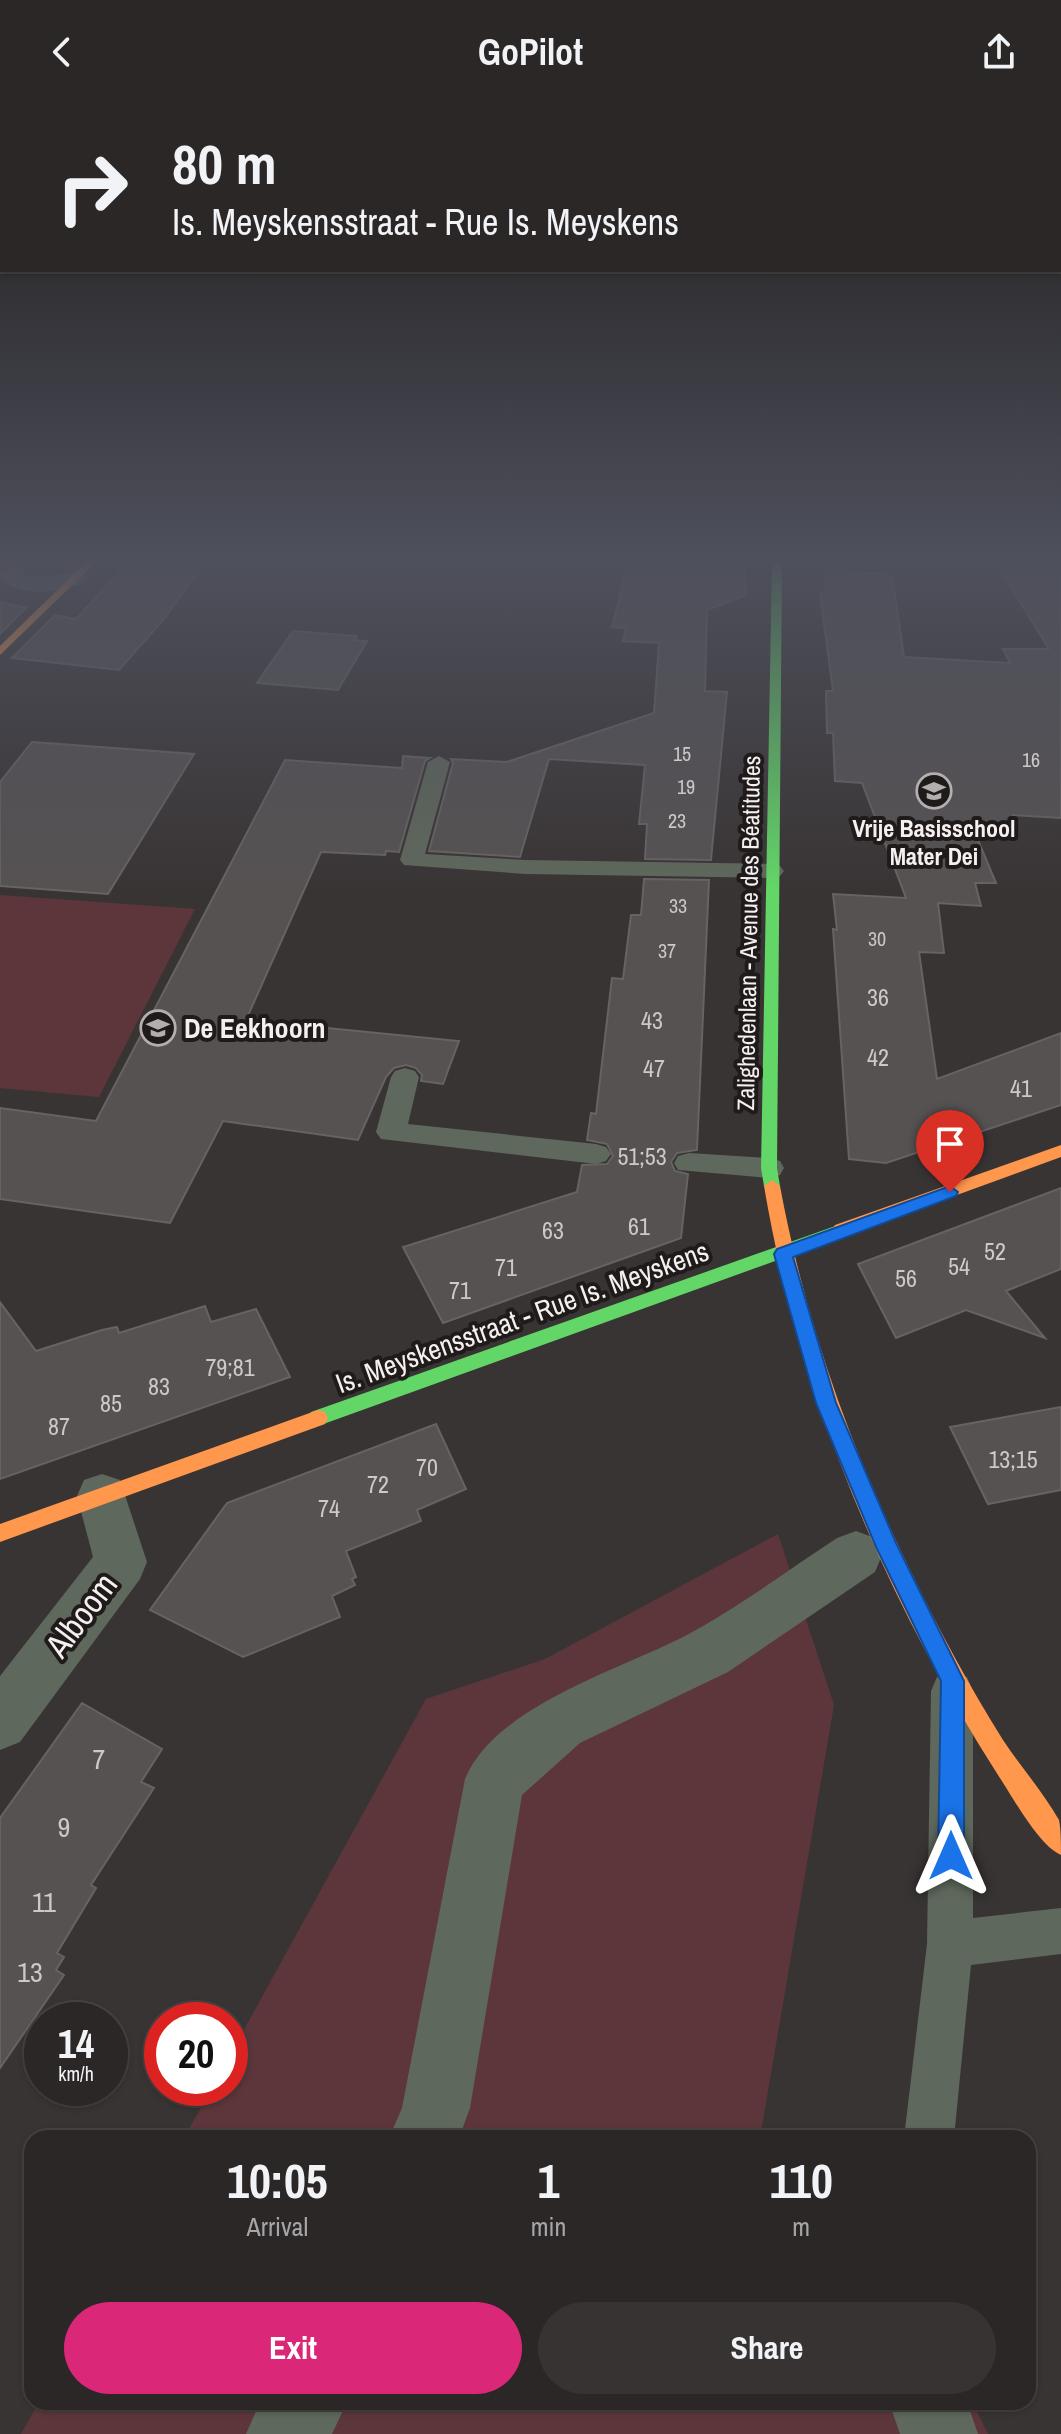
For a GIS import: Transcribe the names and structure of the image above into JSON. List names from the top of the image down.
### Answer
{
  "streets": {
    "street": ["Zalighedenlaan - Avenue des Béatitudes", "Is. Meyskensstraat - Rue Is. Meyskens", "Alboom"]
  },
  "crossings": [
    ["Zalighedenlaan - Avenue des Béatitudes", "Is. Meyskensstraat - Rue Is. Meyskens"],
    ["Is. Meyskensstraat - Rue Is. Meyskens", "Alboom"]
  ],
  "places": {
    "school or university": ["Vrije Basisschool Mater Dei", "De Eekhoorn"]
  },
  "house_numbers": [
    "15",
    "16",
    "19",
    "23",
    "33",
    "30",
    "37",
    "36",
    "43",
    "42",
    "47",
    "41",
    "51;53",
    "61",
    "63",
    "52",
    "54",
    "71",
    "56",
    "71",
    "79;81",
    "83",
    "85",
    "87",
    "13;15",
    "70",
    "72",
    "74",
    "7",
    "9",
    "11",
    "13"
  ],
  "page": {
    "header": "GoPilot",
    "turn": ["80 m", "Is. Meyskensstraat - Rue Is. Meyskens"],
    "speed": "14 km/h",
    "limit": "20",
    "eta": [
      "10:05",
      "Arrival",
      "1",
      "min",
      "110",
      "m"
    ],
    "buttons": ["Exit", "Share"]
  }
}
